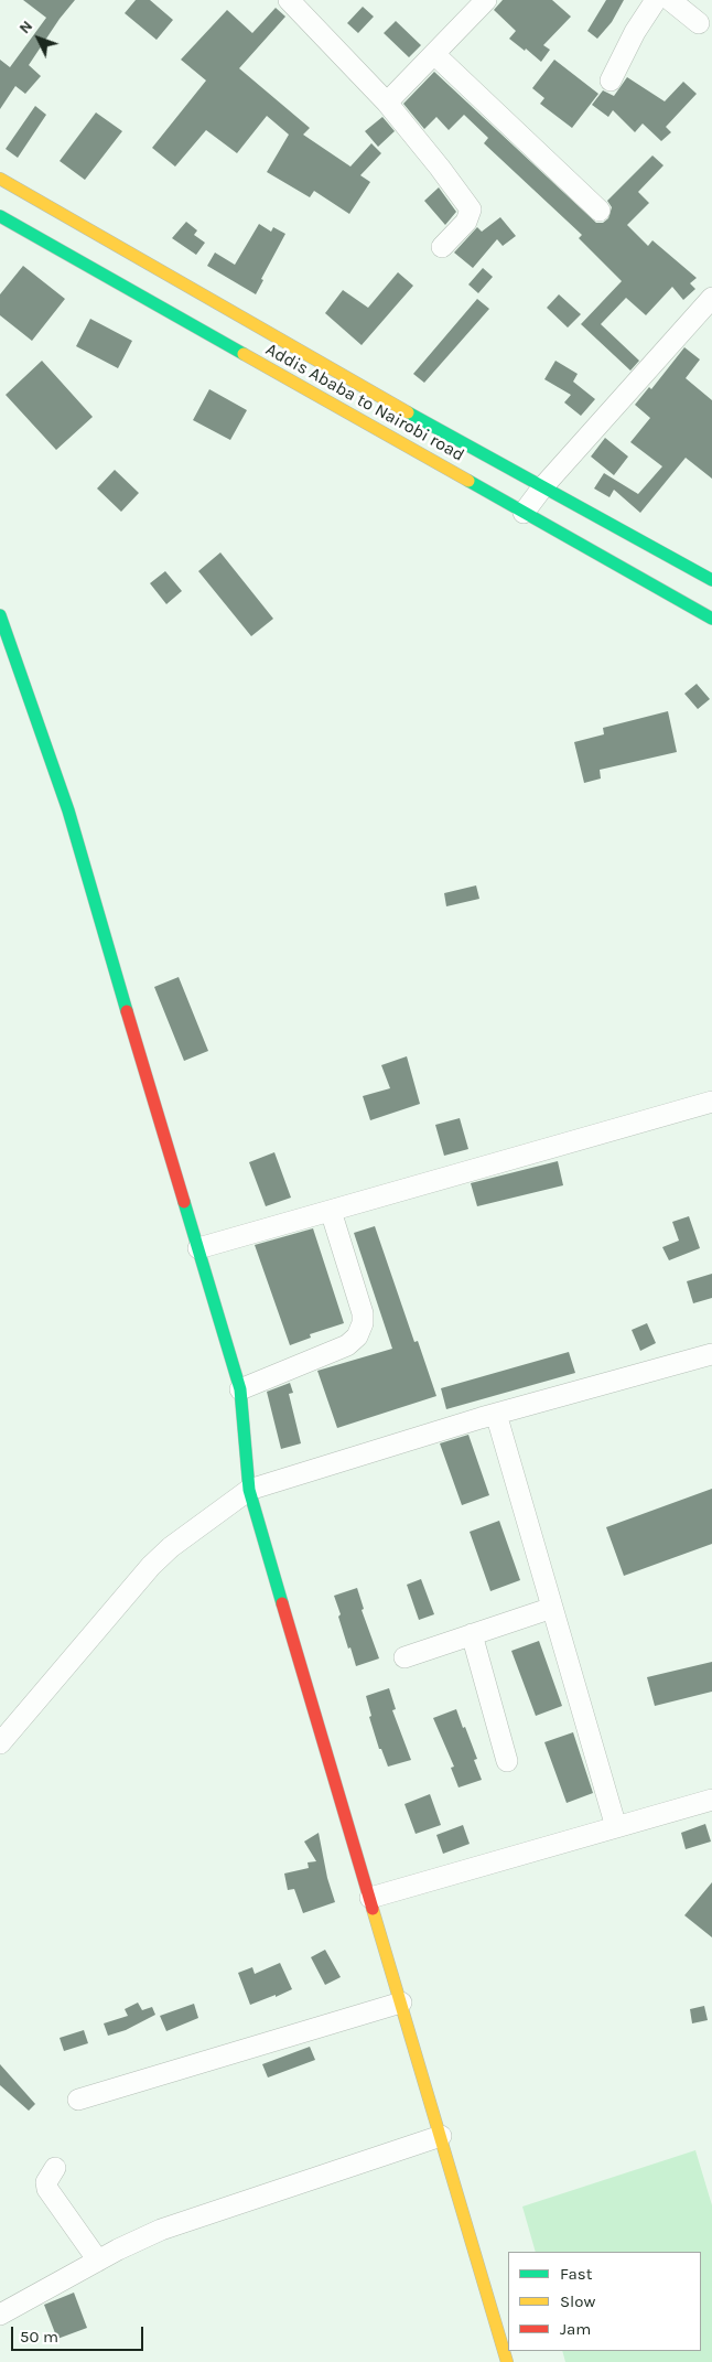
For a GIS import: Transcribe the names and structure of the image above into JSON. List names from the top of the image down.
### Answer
{
  "streets": {
    "main road": ["Addis Ababa to Nairobi road"]
  },
  "legend": ["Fast", "Slow", "Jam"],
  "scale_bar": "50 m",
  "north": "top left"
}
